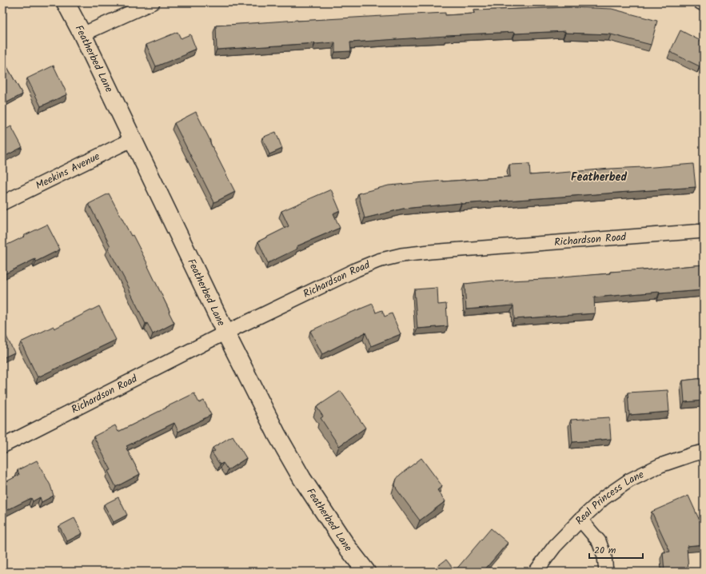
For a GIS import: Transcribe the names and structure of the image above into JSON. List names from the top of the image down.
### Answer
{
  "streets": {
    "street": [
      "Featherbed Lane",
      "Meekins Avenue",
      "Richardson Road",
      "Real Princess Lane"
    ]
  },
  "crossings": [
    ["Featherbed Lane", "Meekins Avenue"],
    ["Featherbed Lane", "Richardson Road"]
  ],
  "districts": ["Featherbed"],
  "scale_bar": "20 m"
}
